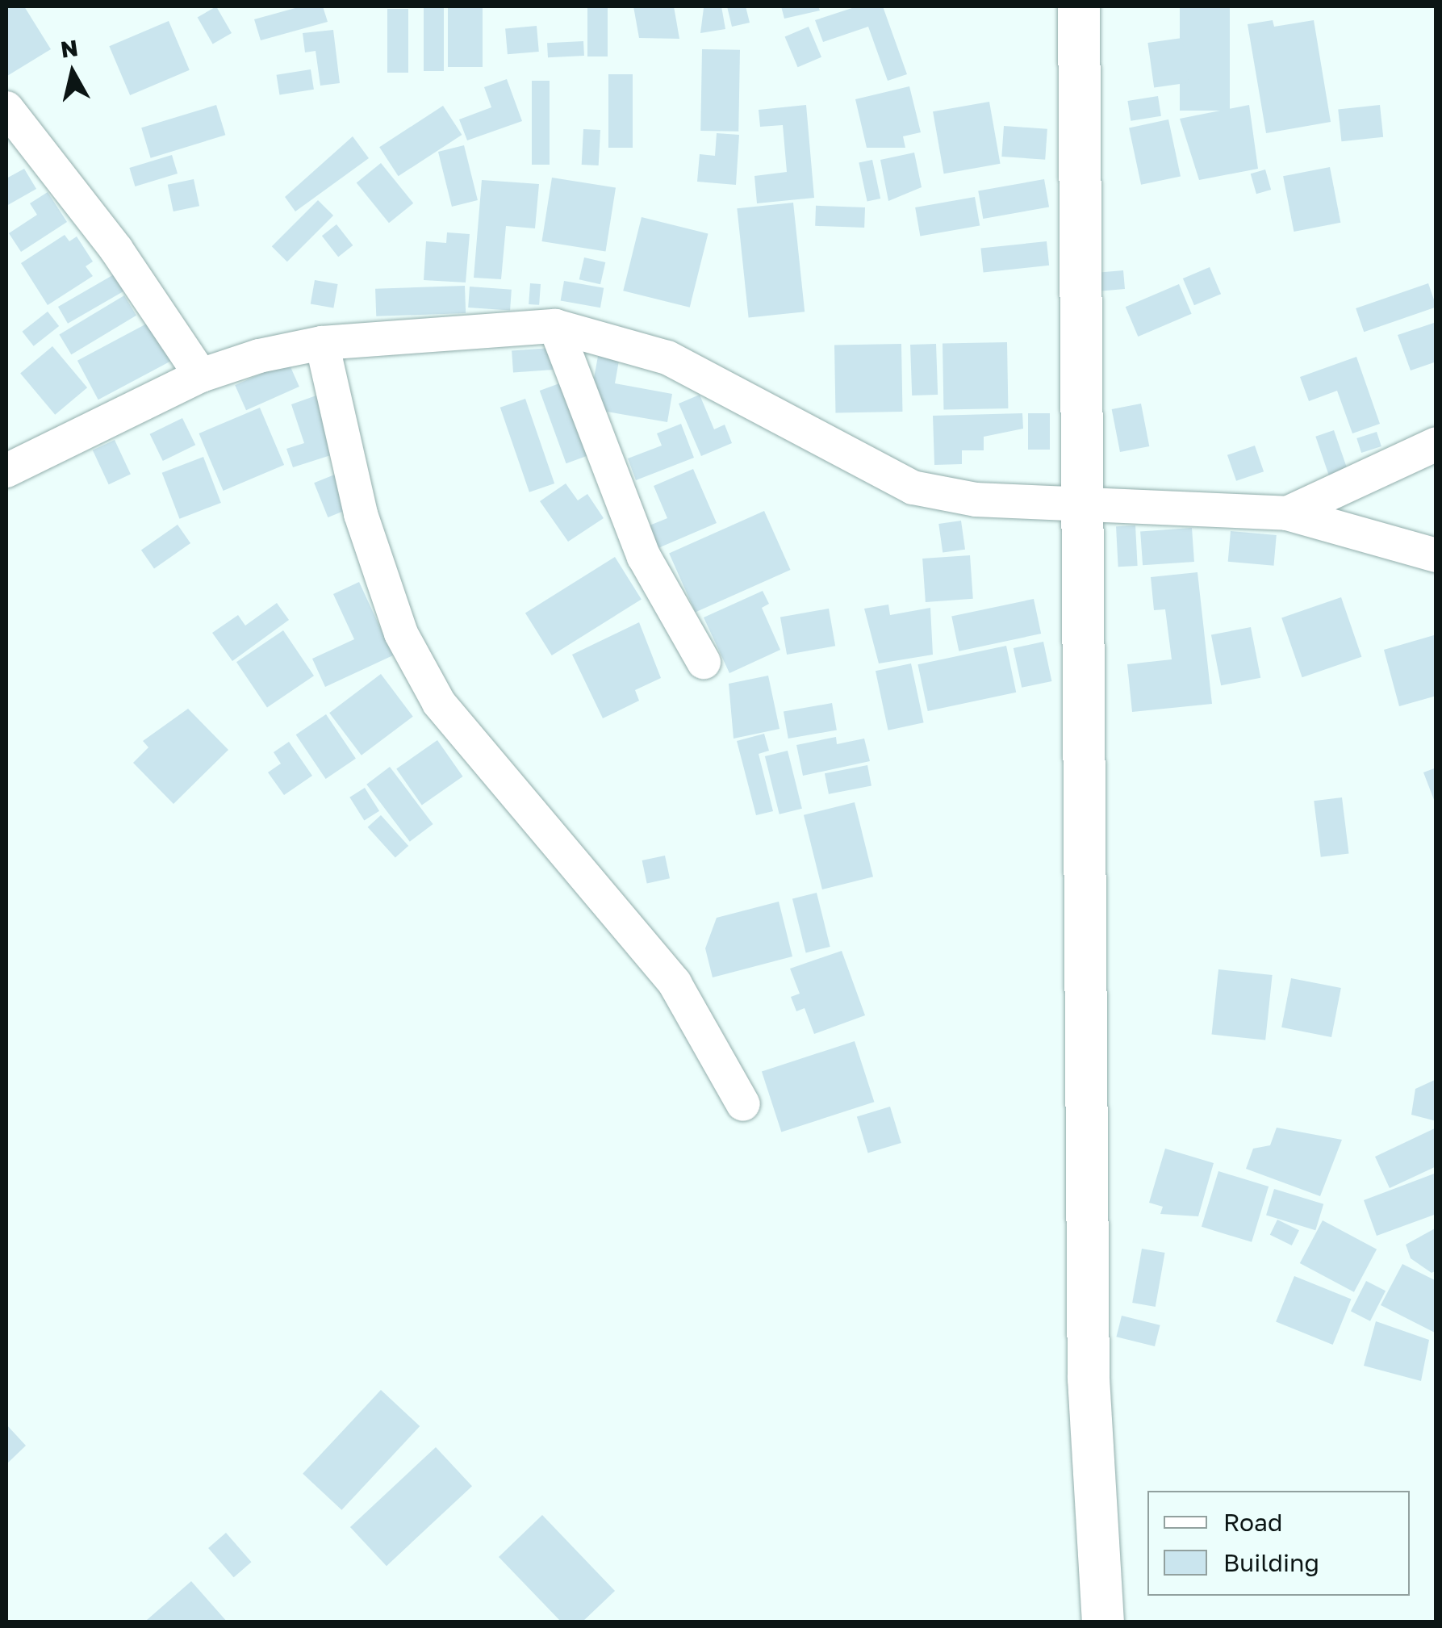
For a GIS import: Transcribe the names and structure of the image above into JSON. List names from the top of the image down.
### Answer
{
  "legend": ["Road", "Building"],
  "north": "top"
}
